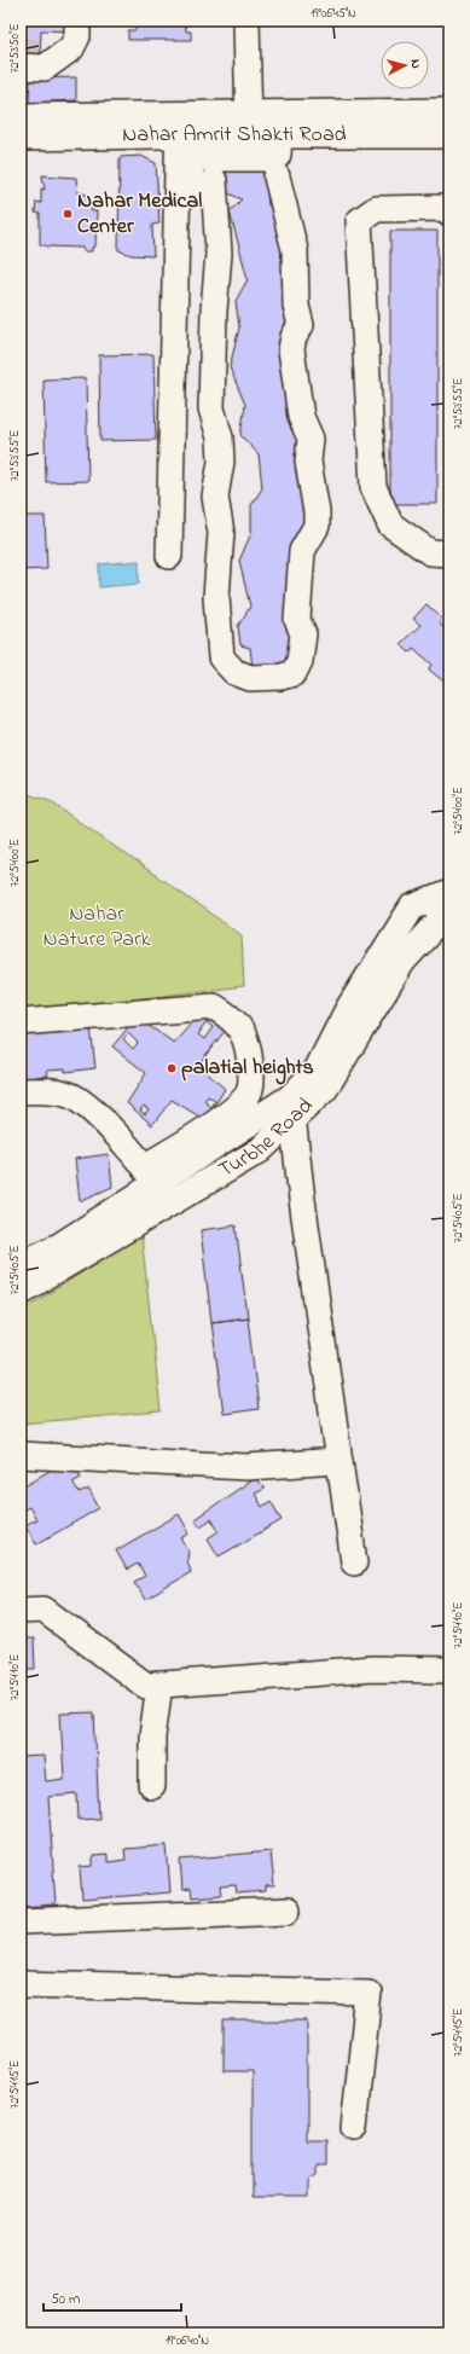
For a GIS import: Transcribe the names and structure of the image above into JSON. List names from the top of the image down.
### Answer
{
  "streets": {
    "street": ["Nahar Amrit Shakti Road", "Turbhe Road"]
  },
  "parks": ["Nahar Nature Park"],
  "places": ["Nahar Medical Center", "palatial heights"],
  "scale_bar": "50 m",
  "north": "right",
  "coordinates": [
    "19°06'45\"N",
    "72°53'50\"E",
    "72°53'55\"E",
    "72°54'00\"E",
    "72°54'05\"E",
    "72°54'10\"E",
    "72°54'15\"E",
    "19°06'40\"N"
  ]
}
